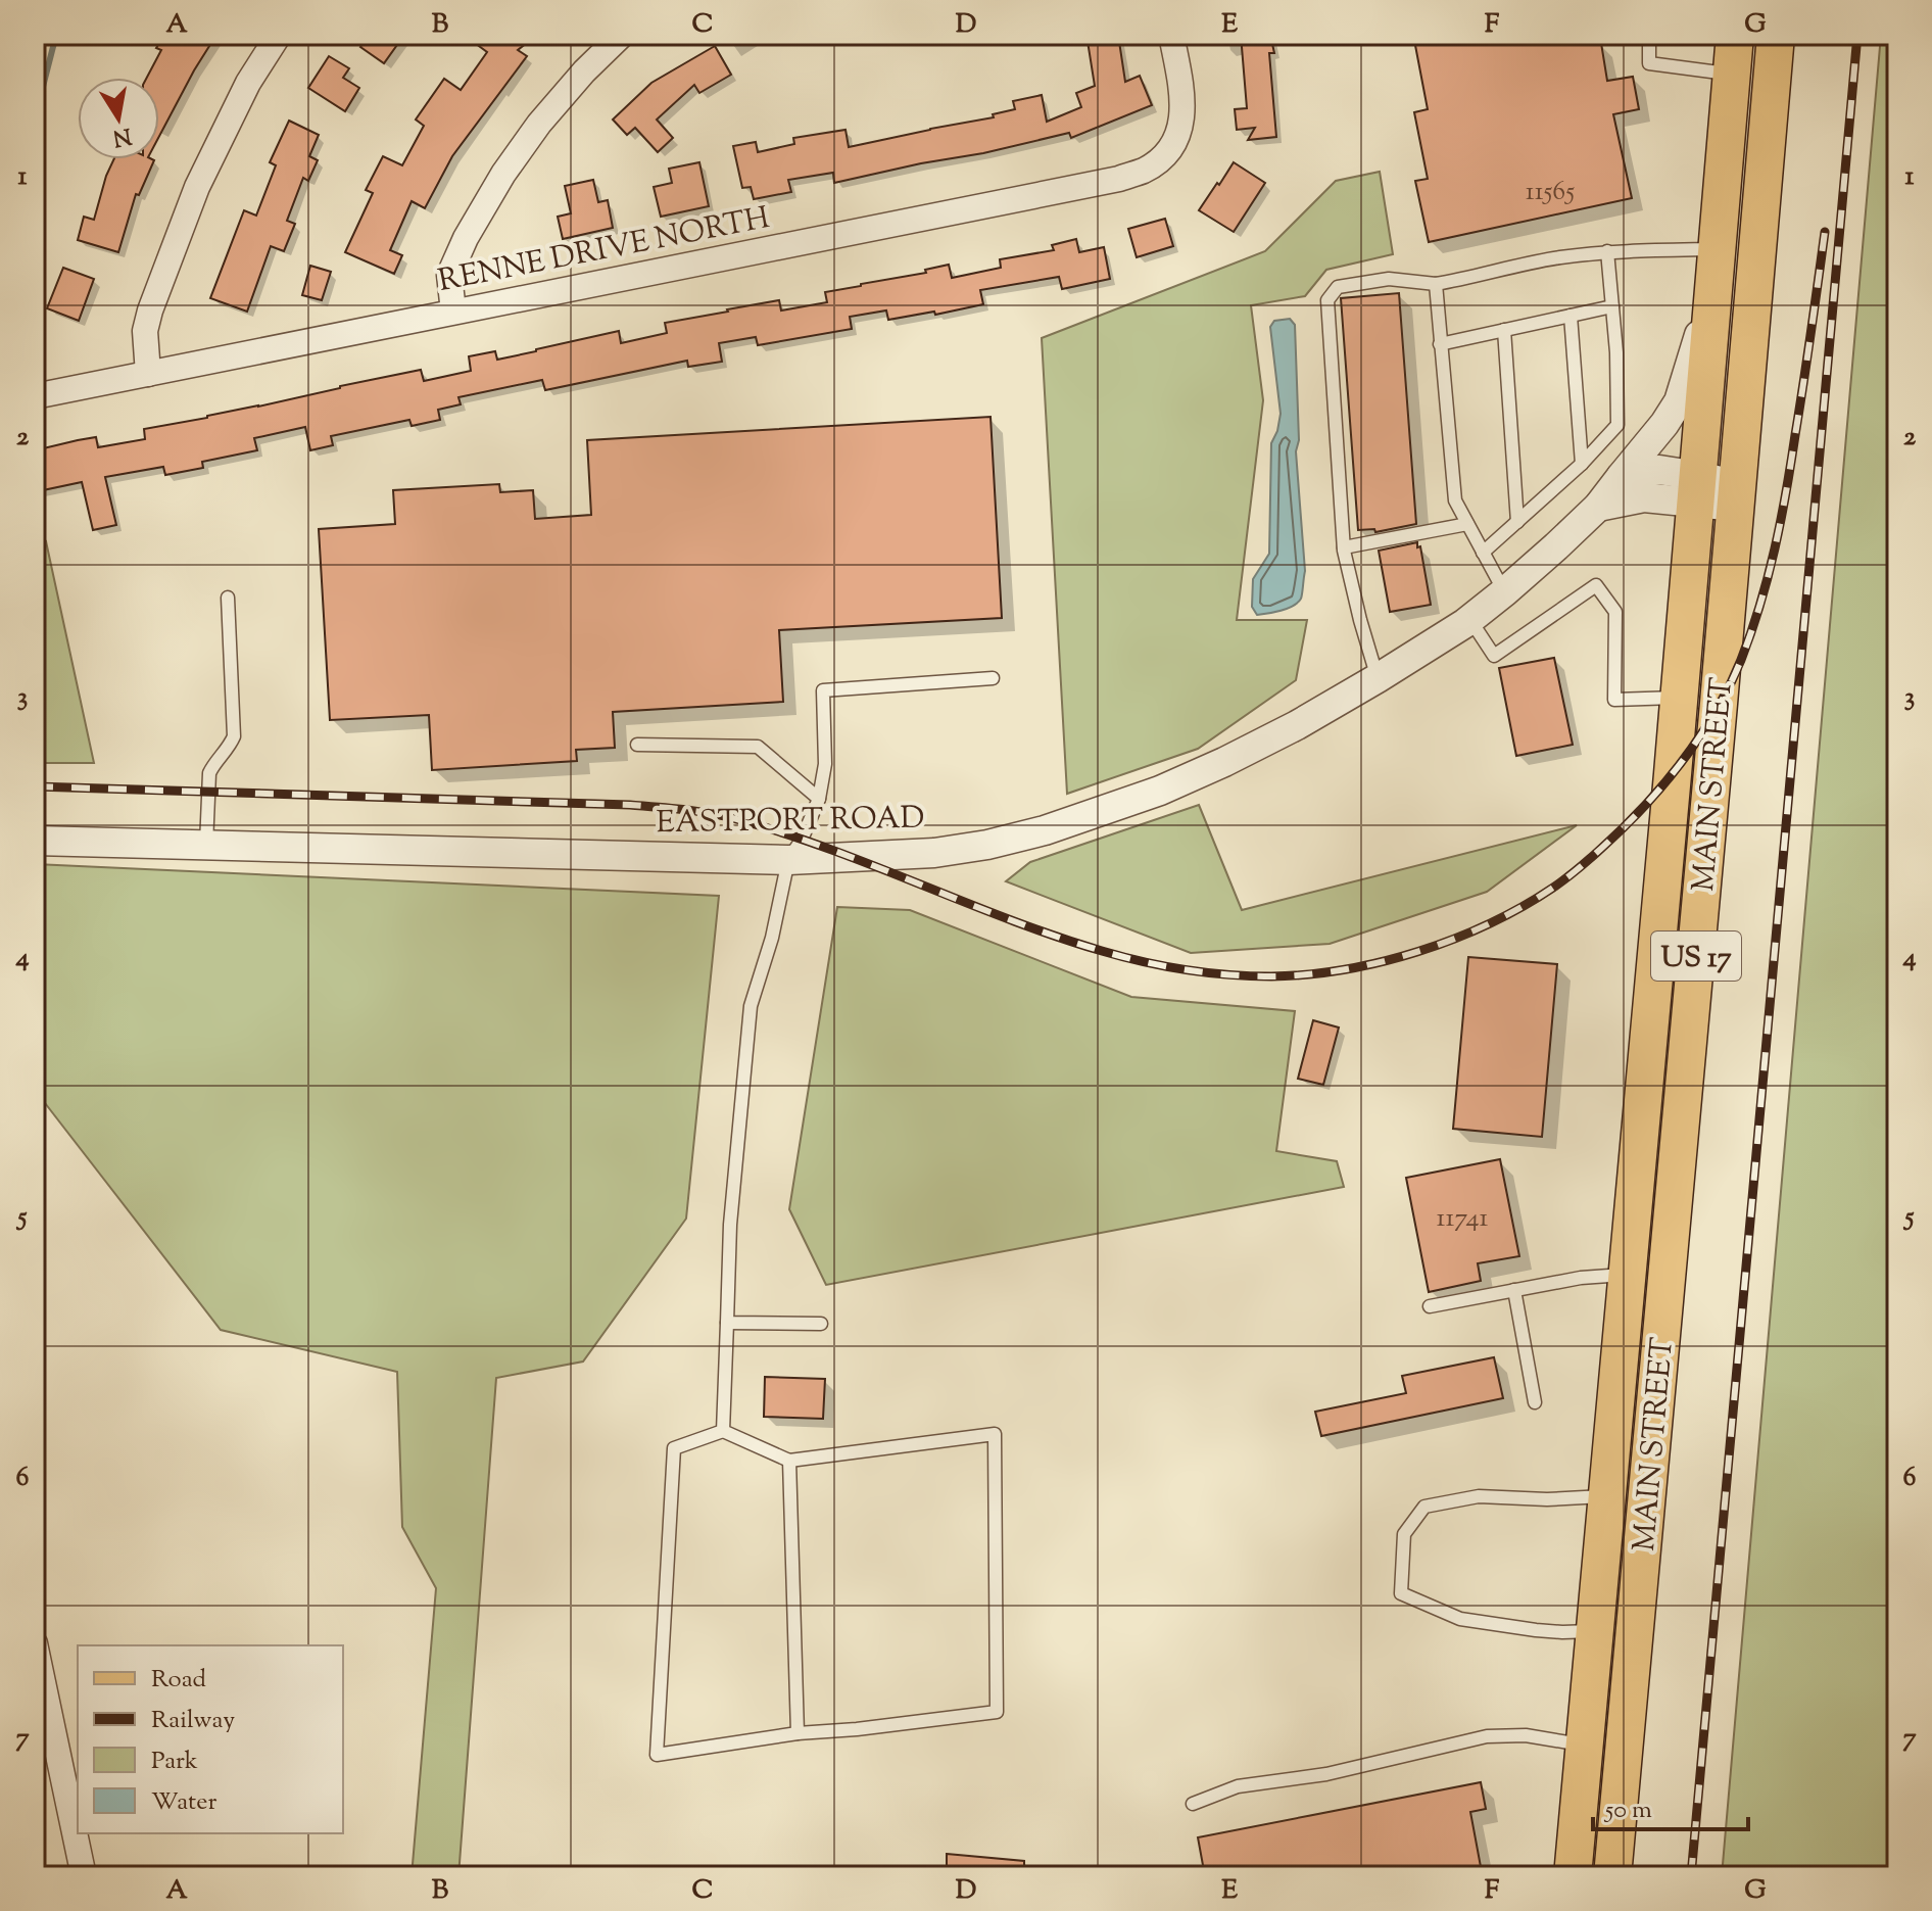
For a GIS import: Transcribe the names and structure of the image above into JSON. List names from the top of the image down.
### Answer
{
  "streets": {
    "main road": ["MAIN STREET", "US 17"],
    "street": ["RENNE DRIVE NORTH", "EASTPORT ROAD"]
  },
  "crossings": [
    ["MAIN STREET", "EASTPORT ROAD"]
  ],
  "house_numbers": ["11565", "11741"],
  "legend": [
    "Road",
    "Railway",
    "Park",
    "Water"
  ],
  "scale_bar": "50 m",
  "north": "bottom",
  "grid": {
    "columns": [
      "A",
      "B",
      "C",
      "D",
      "E",
      "F",
      "G"
    ],
    "rows": [
      "1",
      "2",
      "3",
      "4",
      "5",
      "6",
      "7"
    ]
  }
}
